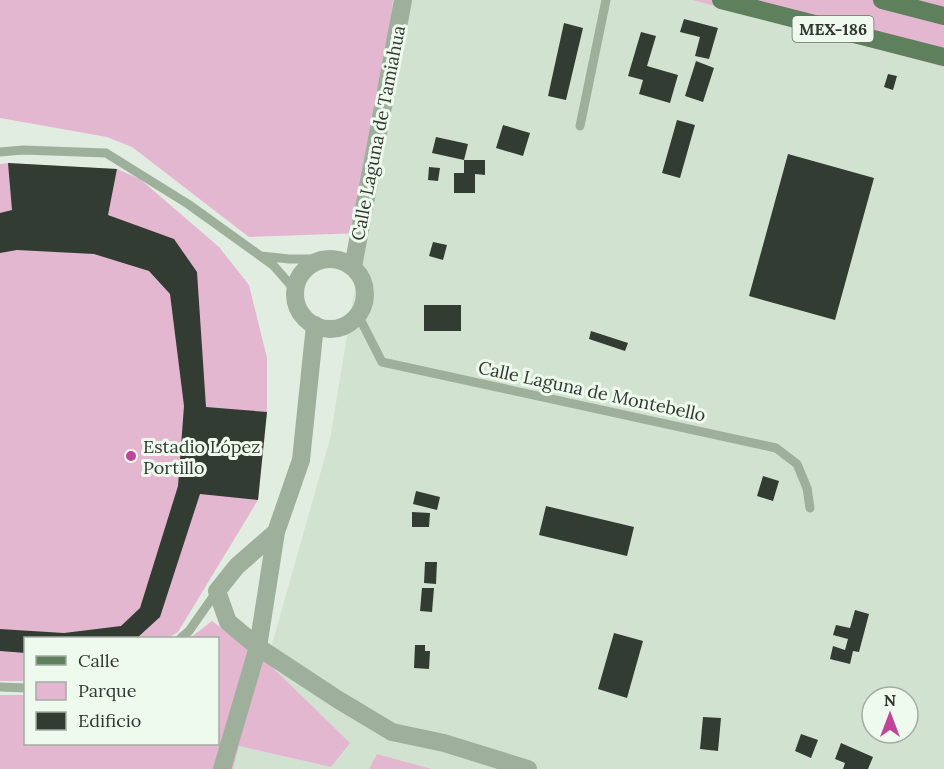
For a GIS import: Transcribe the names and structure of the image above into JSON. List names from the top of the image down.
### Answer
{
  "streets": {
    "main road": ["MEX-186"],
    "street": ["Calle Laguna de Tamiahua"],
    "lane": ["Calle Laguna de Montebello"]
  },
  "crossings": [
    ["Calle Laguna de Tamiahua", "Calle Laguna de Montebello"]
  ],
  "places": ["Estadio López Portillo"],
  "legend": ["Calle", "Parque", "Edificio"],
  "north": "top"
}
